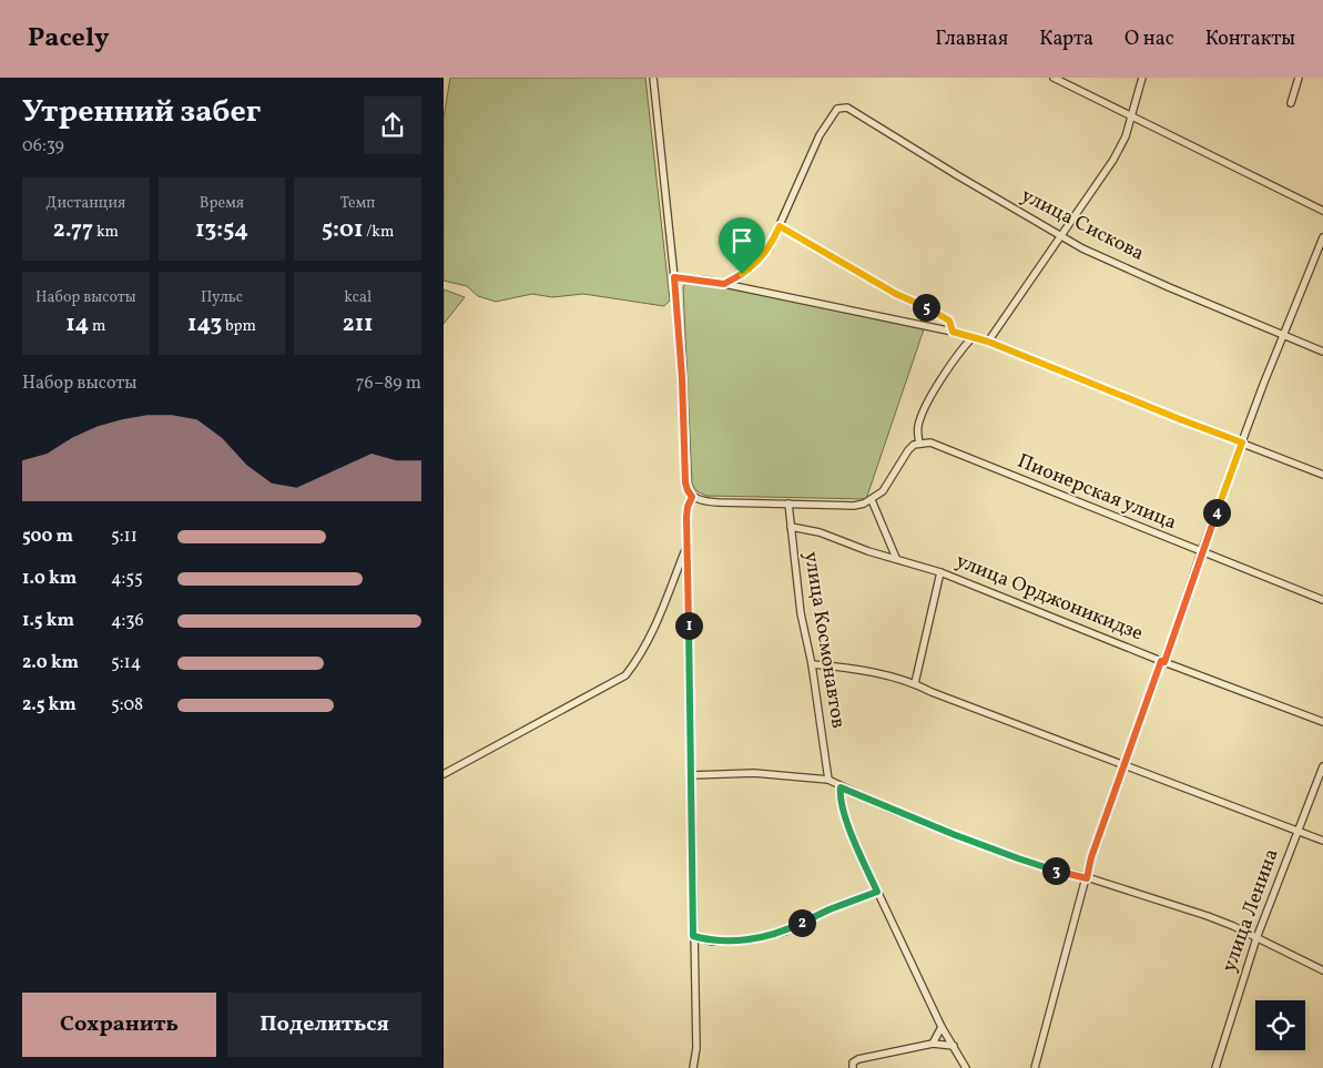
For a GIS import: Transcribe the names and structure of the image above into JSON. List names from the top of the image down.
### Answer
{
  "streets": {
    "street": [
      "улица Сискова",
      "Пионерская улица",
      "улица Орджоникидзе",
      "улица Космонавтов",
      "улица Ленина"
    ]
  },
  "crossings": [
    ["улица Орджоникидзе", "улица Космонавтов"]
  ],
  "page": {
    "header": "Pacely",
    "nav": [
      "Главная",
      "Карта",
      "О нас",
      "Контакты"
    ],
    "heading": ["Утренний забег", "06:39"],
    "stats": [
      ["Дистанция", "2.77 km"],
      ["Время", "13:54"],
      ["Темп", "5:01 /km"],
      ["Набор высоты", "14 m"],
      ["Пульс", "143 bpm"],
      ["kcal", "211"]
    ],
    "pins": [
      "5",
      "4",
      "1",
      "3",
      "2"
    ],
    "chart": ["Набор высоты", "76–89 m"],
    "list": [
      {
        "name": "500 m",
        "note": "5:11"
      },
      {
        "name": "1.0 km",
        "note": "4:55"
      },
      {
        "name": "1.5 km",
        "note": "4:36"
      },
      {
        "name": "2.0 km",
        "note": "5:14"
      },
      {
        "name": "2.5 km",
        "note": "5:08"
      }
    ],
    "buttons": ["Сохранить", "Поделиться"]
  }
}
